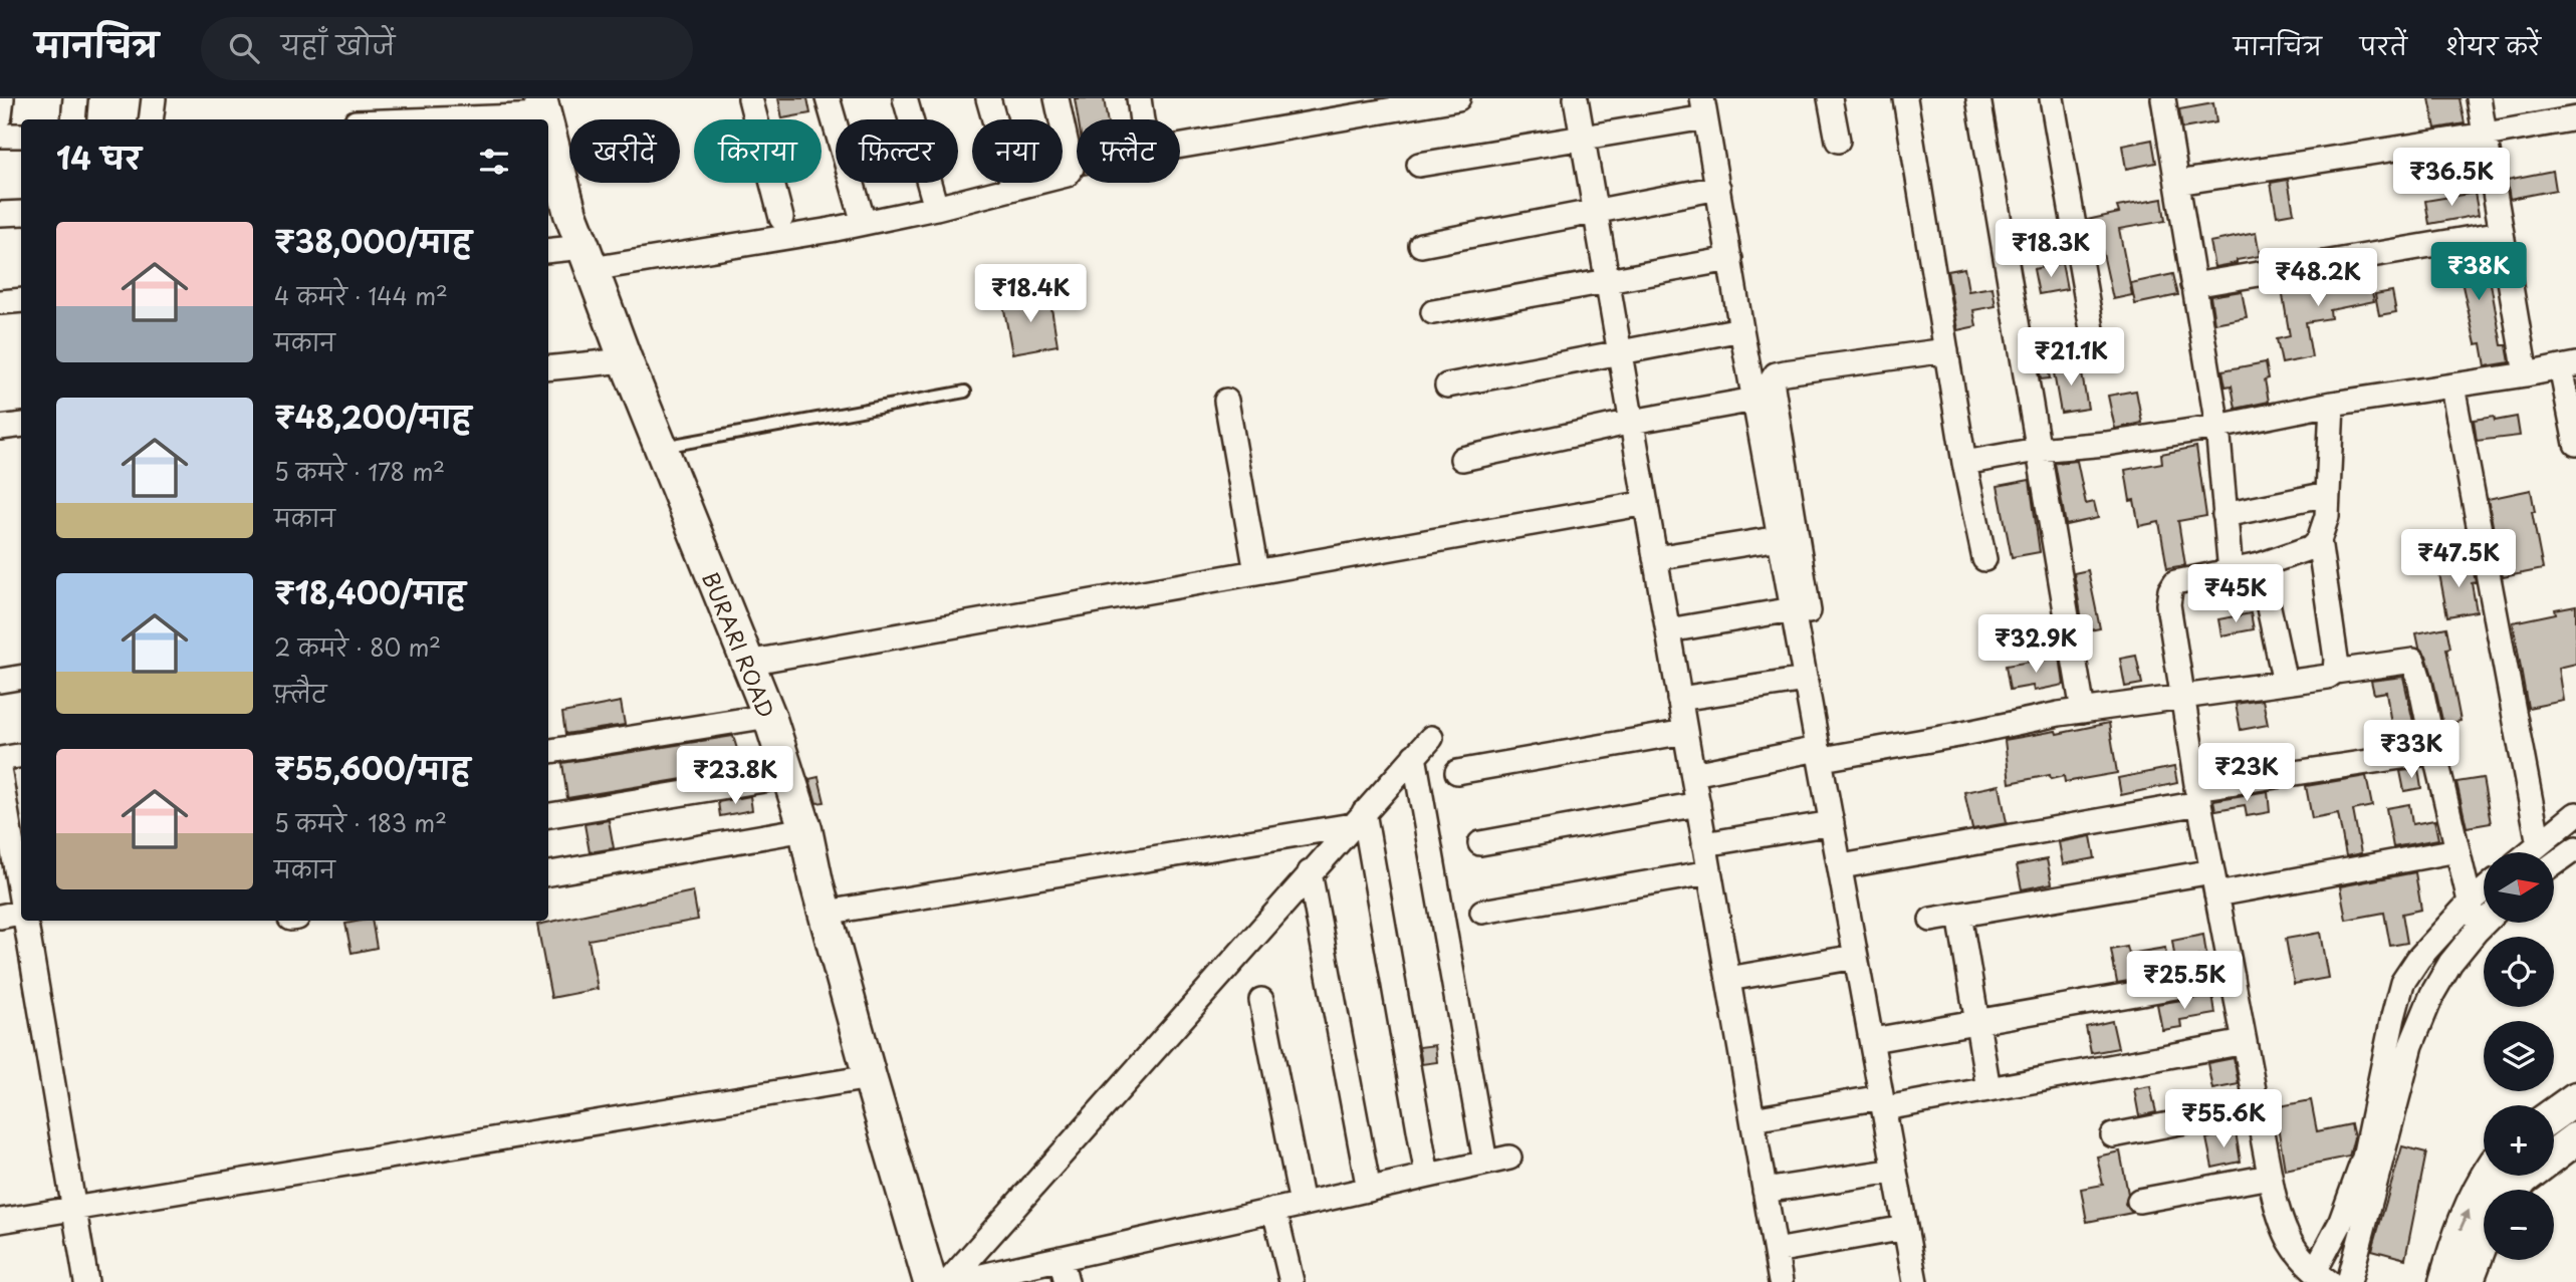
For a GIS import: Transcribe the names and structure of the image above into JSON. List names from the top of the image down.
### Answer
{
  "streets": {
    "main road": ["BURARI ROAD"]
  },
  "north": "right",
  "page": {
    "header": "मानचित्र",
    "search": "यहाँ खोजें",
    "nav": ["मानचित्र", "परतें", "शेयर करें"],
    "chip": [
      "खरीदें",
      "किराया",
      "फ़िल्टर",
      "नया",
      "फ़्लैट"
    ],
    "heading": "14 घर",
    "price": [
      "₹36.5K",
      "₹18.3K",
      "₹38K",
      "₹48.2K",
      "₹18.4K",
      "₹21.1K",
      "₹47.5K",
      "₹45K",
      "₹32.9K",
      "₹33K",
      "₹23K",
      "₹23.8K",
      "₹25.5K",
      "₹55.6K"
    ],
    "list": [
      {
        "name": "₹38,000/माह",
        "note": "4 कमरे · 144 m² · मकान"
      },
      {
        "name": "₹48,200/माह",
        "note": "5 कमरे · 178 m² · मकान"
      },
      {
        "name": "₹18,400/माह",
        "note": "2 कमरे · 80 m² · फ़्लैट"
      },
      {
        "name": "₹55,600/माह",
        "note": "5 कमरे · 183 m² · मकान"
      }
    ],
    "map_buttons": ["+", "−"]
  }
}
